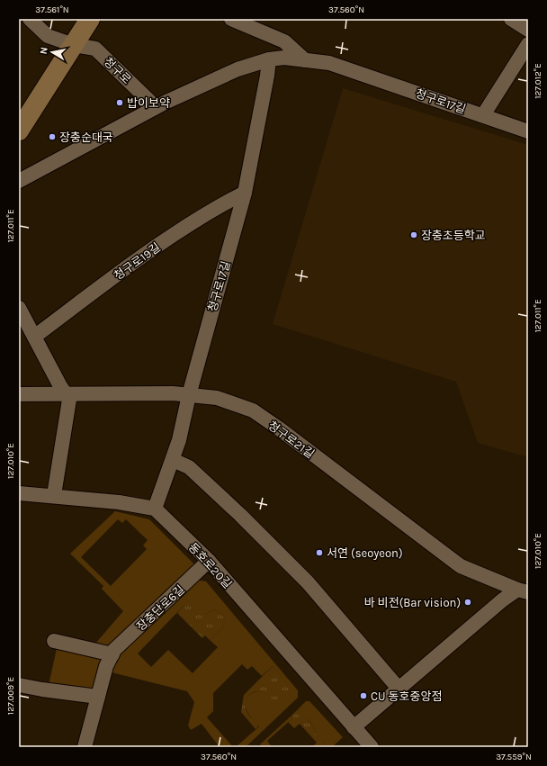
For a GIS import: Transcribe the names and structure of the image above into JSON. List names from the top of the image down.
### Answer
{
  "streets": {
    "street": [
      "청구로",
      "청구로17길",
      "청구로19길",
      "청구로21길",
      "동호로20길",
      "장충단로6길"
    ]
  },
  "crossings": [
    ["청구로", "청구로17길"],
    ["청구로17길", "청구로19길"],
    ["청구로17길", "청구로21길"],
    ["청구로17길", "동호로20길"],
    ["동호로20길", "장충단로6길"]
  ],
  "places": [
    "밥이보약",
    "장충순대국",
    "장충초등학교",
    "서연 (seoyeon)",
    "바 비전(Bar vision)",
    "CU 동호중앙점"
  ],
  "north": "left",
  "coordinates": [
    "37.561°N",
    "37.560°N",
    "127.012°E",
    "127.011°E",
    "127.010°E",
    "127.009°E",
    "37.559°N"
  ]
}
